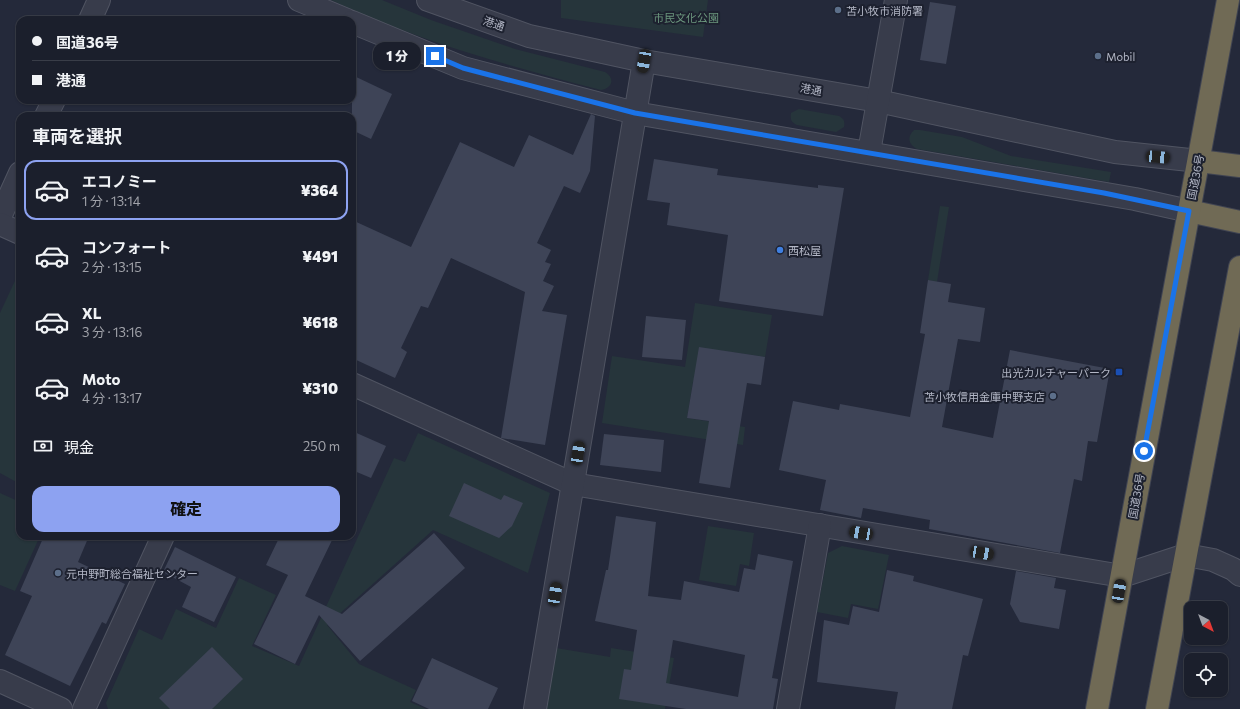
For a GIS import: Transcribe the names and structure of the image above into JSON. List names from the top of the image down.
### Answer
{
  "streets": {
    "highway": ["国道36号"],
    "street": ["港通"]
  },
  "crossings": [
    ["港通", "国道36号"]
  ],
  "parks": ["市民文化公園"],
  "places": {
    "other": [
      "苫小牧市消防署",
      "Mobil",
      "西松屋",
      "苫小牧信用金庫中野支店",
      "元中野町総合福祉センター"
    ],
    "transit": ["出光カルチャーパーク"]
  },
  "north": "bottom right",
  "page": {
    "banner": ["国道36号", "港通"],
    "bubble": "1 分",
    "heading": "車両を選択",
    "list": [
      {
        "name": "エコノミー",
        "note": "1 分 · 13:14",
        "value": "¥364"
      },
      {
        "name": "コンフォート",
        "note": "2 分 · 13:15",
        "value": "¥491"
      },
      {
        "name": "XL",
        "note": "3 分 · 13:16",
        "value": "¥618"
      },
      {
        "name": "Moto",
        "note": "4 分 · 13:17",
        "value": "¥310"
      }
    ],
    "pay": ["現金", "250 m"],
    "buttons": "確定"
  }
}
